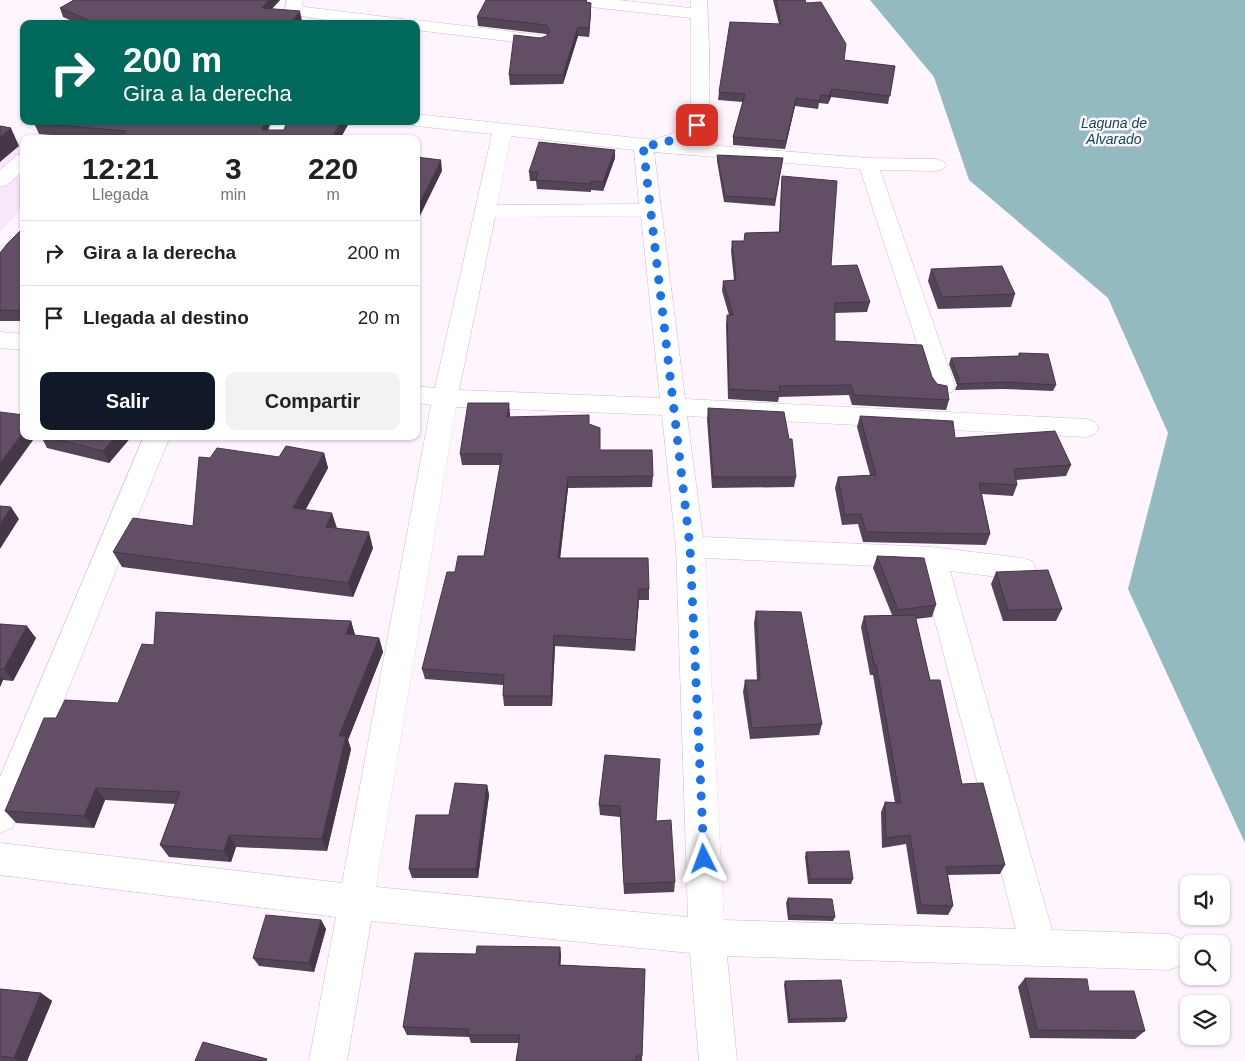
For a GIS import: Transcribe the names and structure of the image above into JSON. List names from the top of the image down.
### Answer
{
  "water": ["Laguna de Alvarado"],
  "page": {
    "turn": ["200 m", "Gira a la derecha"],
    "eta": [
      "12:21",
      "Llegada",
      "3",
      "min",
      "220",
      "m"
    ],
    "list": [
      {
        "name": "Gira a la derecha",
        "value": "200 m"
      },
      {
        "name": "Llegada al destino",
        "value": "20 m"
      }
    ],
    "buttons": ["Salir", "Compartir"]
  }
}
